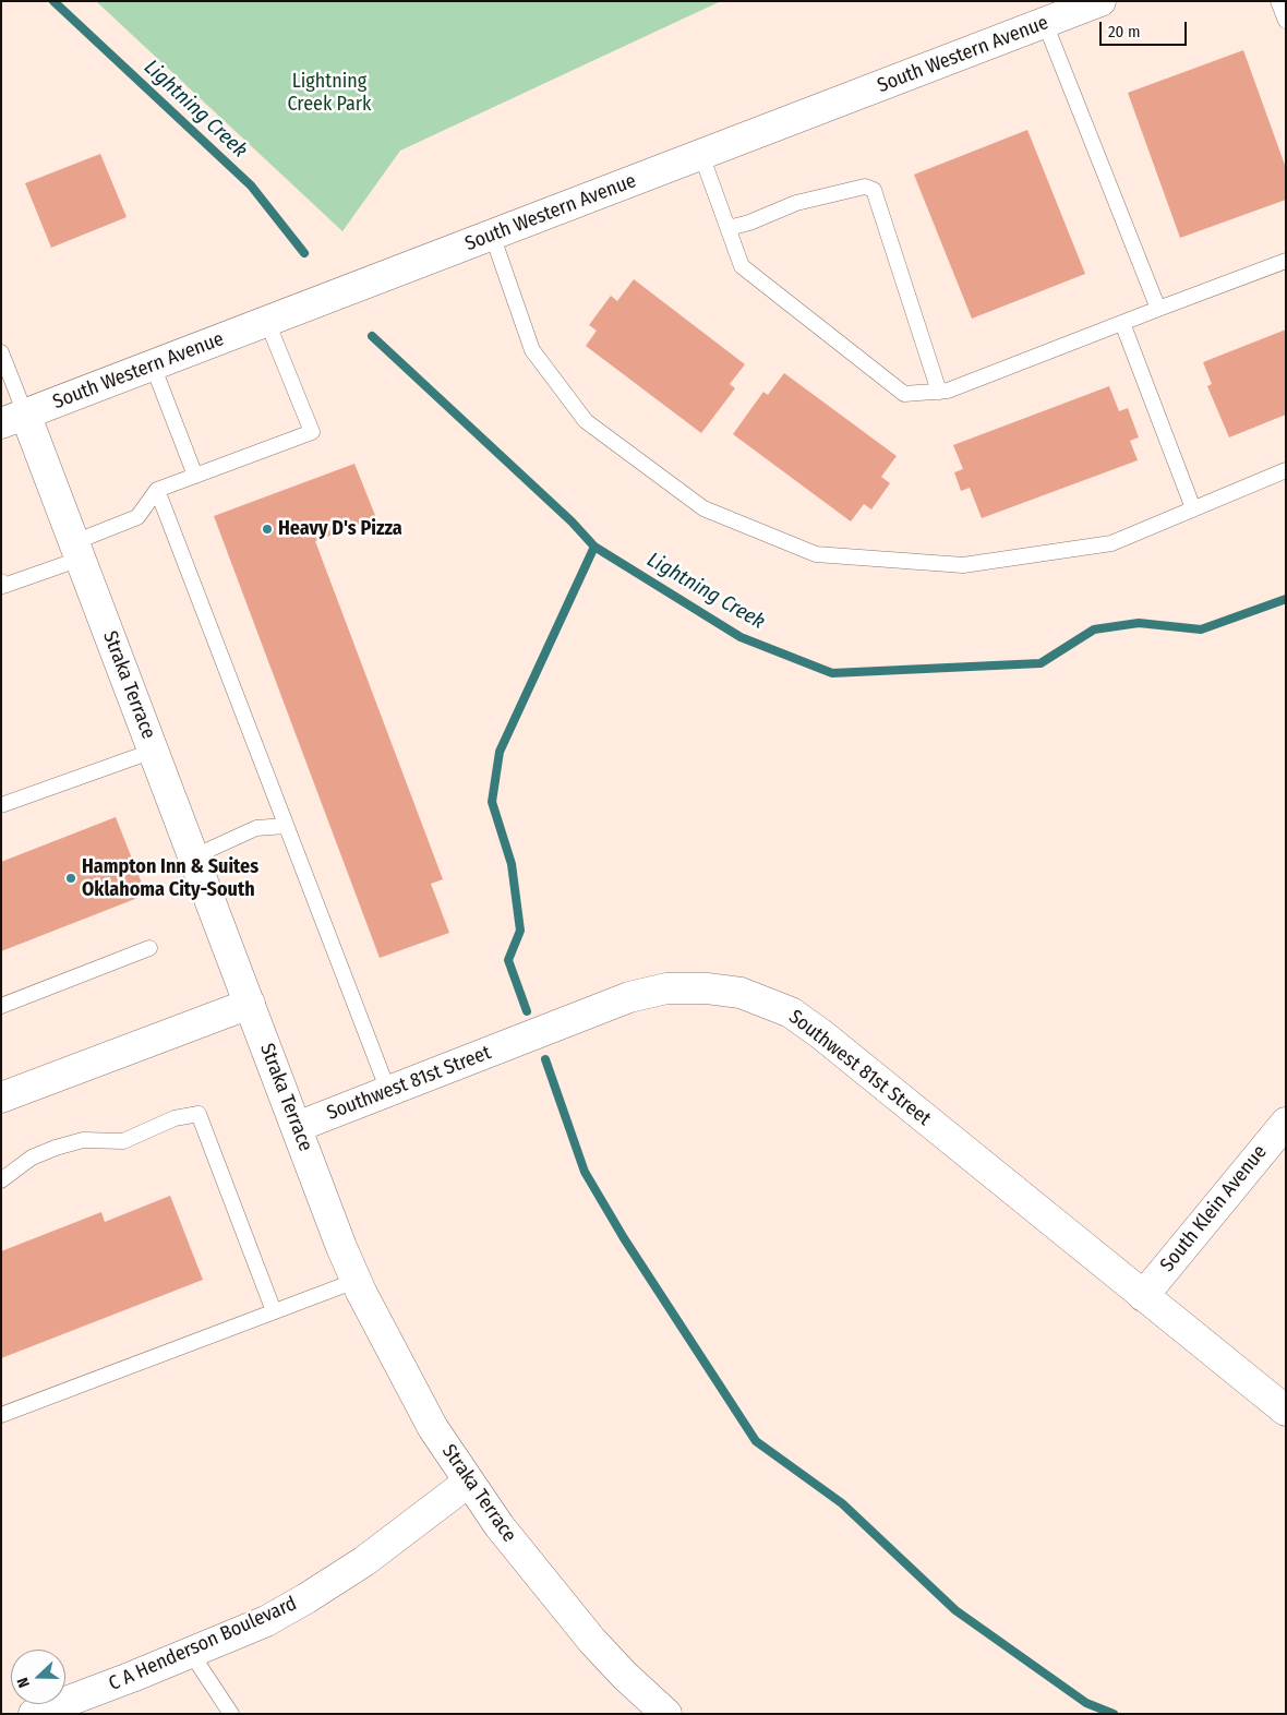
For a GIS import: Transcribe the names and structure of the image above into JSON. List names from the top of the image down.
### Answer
{
  "streets": {
    "street": [
      "South Western Avenue",
      "Straka Terrace",
      "Southwest 81st Street",
      "South Klein Avenue",
      "C A Henderson Boulevard"
    ]
  },
  "crossings": [
    ["South Western Avenue", "Straka Terrace"],
    ["Straka Terrace", "Southwest 81st Street"],
    ["Straka Terrace", "C A Henderson Boulevard"],
    ["Southwest 81st Street", "South Klein Avenue"]
  ],
  "water": ["Lightning Creek"],
  "parks": ["Lightning Creek Park"],
  "places": ["Heavy D's Pizza", "Hampton Inn & Suites Oklahoma City-South"],
  "scale_bar": "20 m",
  "north": "left"
}
